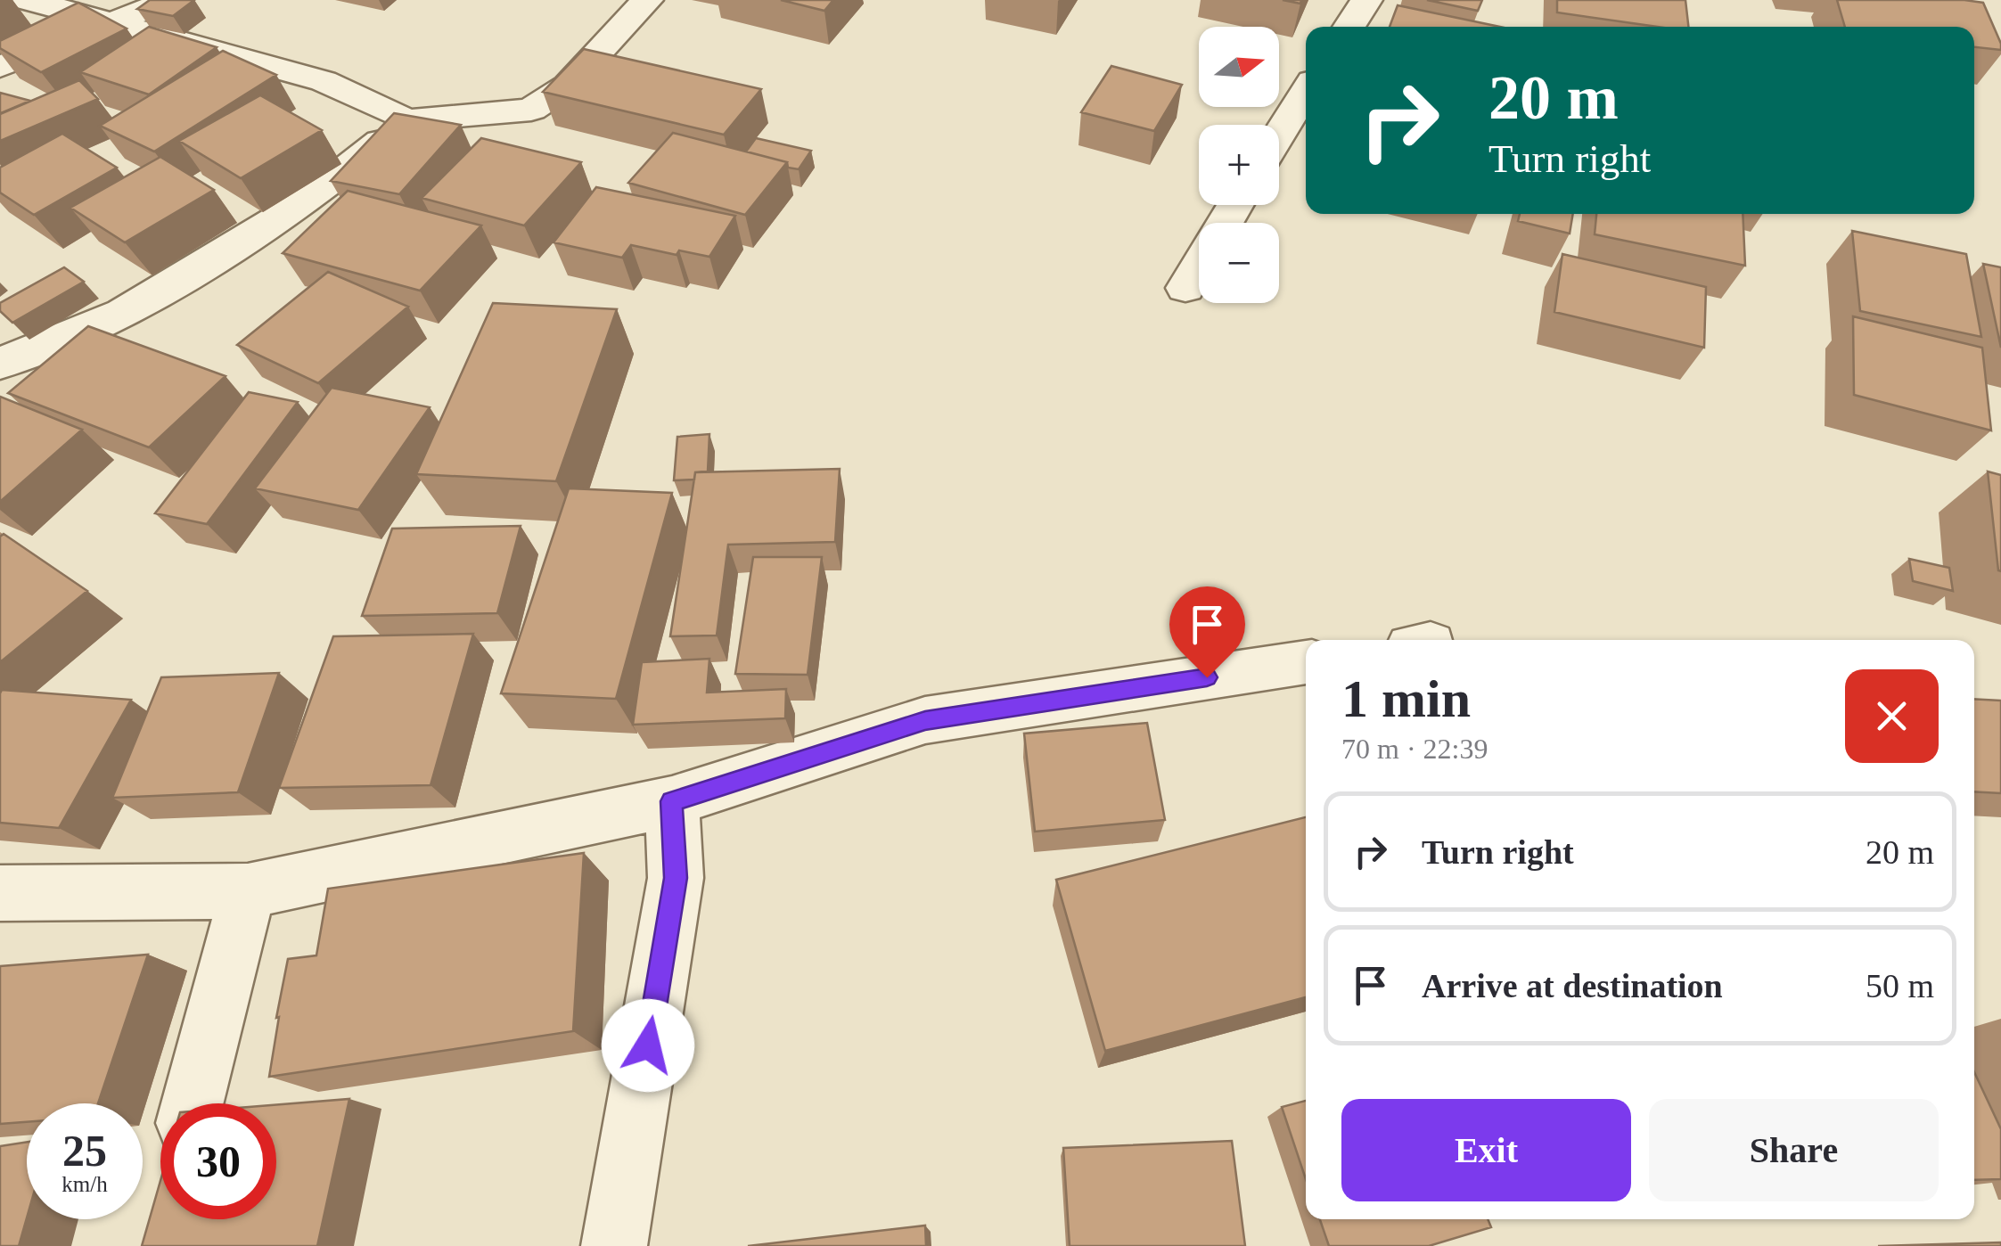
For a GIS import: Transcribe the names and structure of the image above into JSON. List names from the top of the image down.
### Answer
{
  "north": "right",
  "page": {
    "map_buttons": ["+", "−"],
    "turn": ["20 m", "Turn right"],
    "heading": ["1 min", "70 m · 22:39"],
    "list": [
      {
        "name": "Turn right",
        "value": "20 m"
      },
      {
        "name": "Arrive at destination",
        "value": "50 m"
      }
    ],
    "buttons": ["Exit", "Share"],
    "speed": "25 km/h",
    "limit": "30"
  }
}
